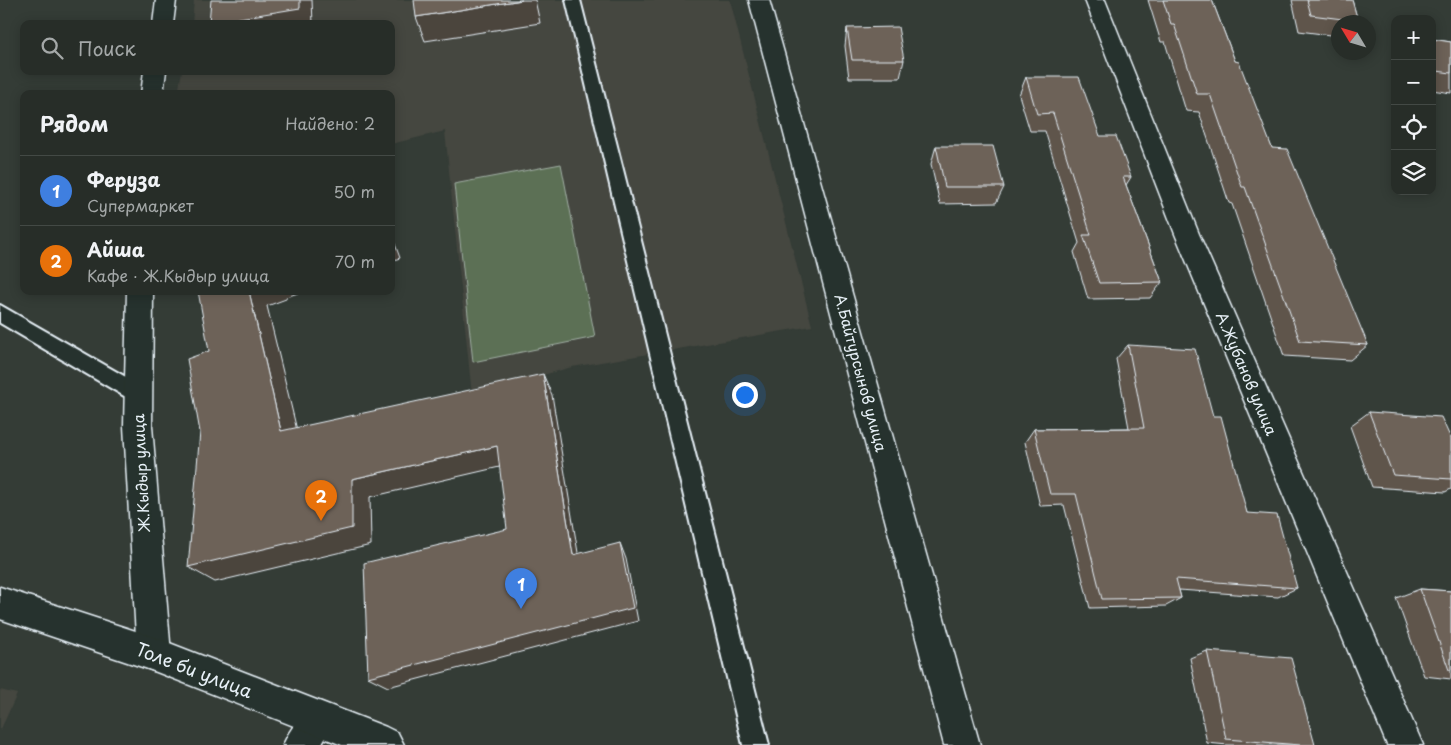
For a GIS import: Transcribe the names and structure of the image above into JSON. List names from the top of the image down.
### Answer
{
  "streets": {
    "street": [
      "А.Байтурсынов улица",
      "А.Жубанов улица",
      "Ж.Кыдыр улица",
      "Толе би улица"
    ]
  },
  "crossings": [
    ["Ж.Кыдыр улица", "Толе би улица"]
  ],
  "north": "top left",
  "page": {
    "map_buttons": ["+", "−"],
    "search": "Поиск",
    "heading": ["Рядом", "Найдено: 2"],
    "list": [
      {
        "mark": "1",
        "name": "Феруза",
        "note": "Супермаркет",
        "value": "50 m"
      },
      {
        "mark": "2",
        "name": "Айша",
        "note": "Кафе · Ж.Кыдыр улица",
        "value": "70 m"
      }
    ],
    "pins": ["2", "1"]
  }
}
